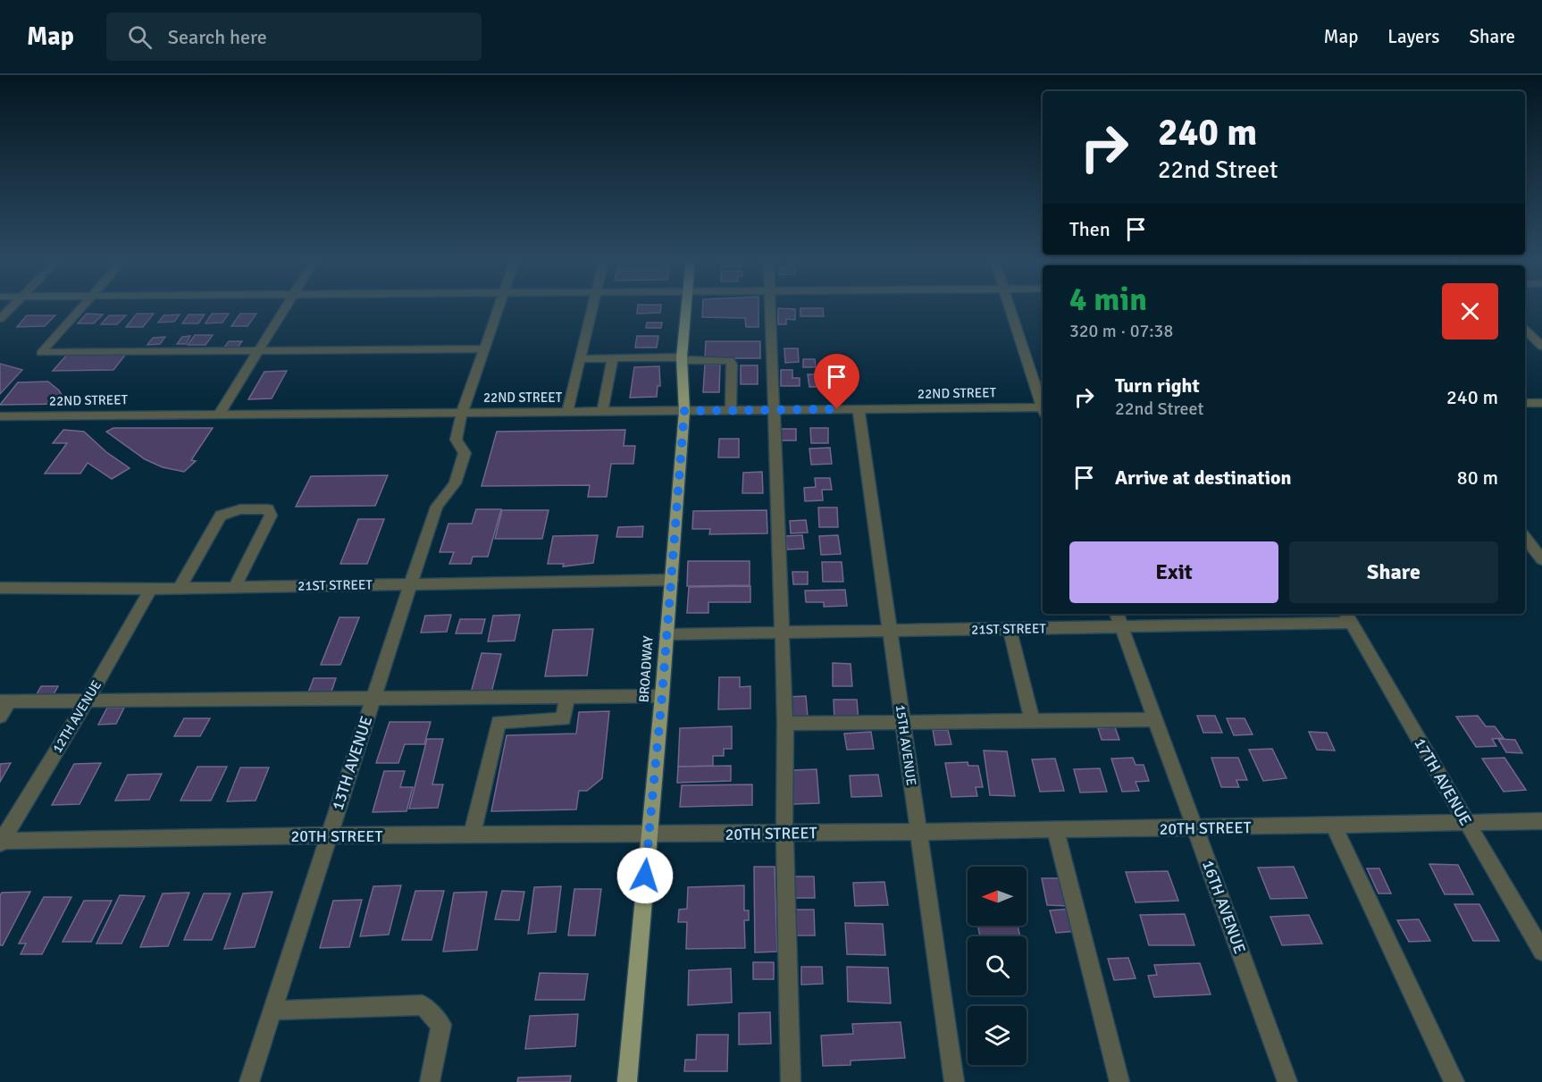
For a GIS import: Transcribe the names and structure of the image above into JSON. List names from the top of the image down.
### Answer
{
  "streets": {
    "main road": ["BROADWAY"],
    "street": [
      "22ND STREET",
      "21ST STREET",
      "12TH AVENUE",
      "15TH AVENUE",
      "13TH AVENUE",
      "17TH AVENUE",
      "20TH STREET",
      "16TH AVENUE"
    ]
  },
  "crossings": [
    ["22ND STREET", "BROADWAY"],
    ["22ND STREET", "15TH AVENUE"],
    ["22ND STREET", "13TH AVENUE"],
    ["21ST STREET", "BROADWAY"],
    ["21ST STREET", "12TH AVENUE"],
    ["21ST STREET", "15TH AVENUE"],
    ["21ST STREET", "13TH AVENUE"],
    ["21ST STREET", "17TH AVENUE"],
    ["21ST STREET", "16TH AVENUE"],
    ["BROADWAY", "20TH STREET"],
    ["12TH AVENUE", "20TH STREET"],
    ["15TH AVENUE", "20TH STREET"],
    ["13TH AVENUE", "20TH STREET"],
    ["17TH AVENUE", "20TH STREET"],
    ["20TH STREET", "16TH AVENUE"]
  ],
  "north": "left",
  "page": {
    "header": "Map",
    "search": "Search here",
    "nav": ["Map", "Layers", "Share"],
    "turn": ["240 m", "22nd Street"],
    "then": "Then",
    "heading": ["4 min", "320 m · 07:38"],
    "list": [
      {
        "name": "Turn right",
        "note": "22nd Street",
        "value": "240 m"
      },
      {
        "name": "Arrive at destination",
        "value": "80 m"
      }
    ],
    "buttons": ["Exit", "Share"]
  }
}
